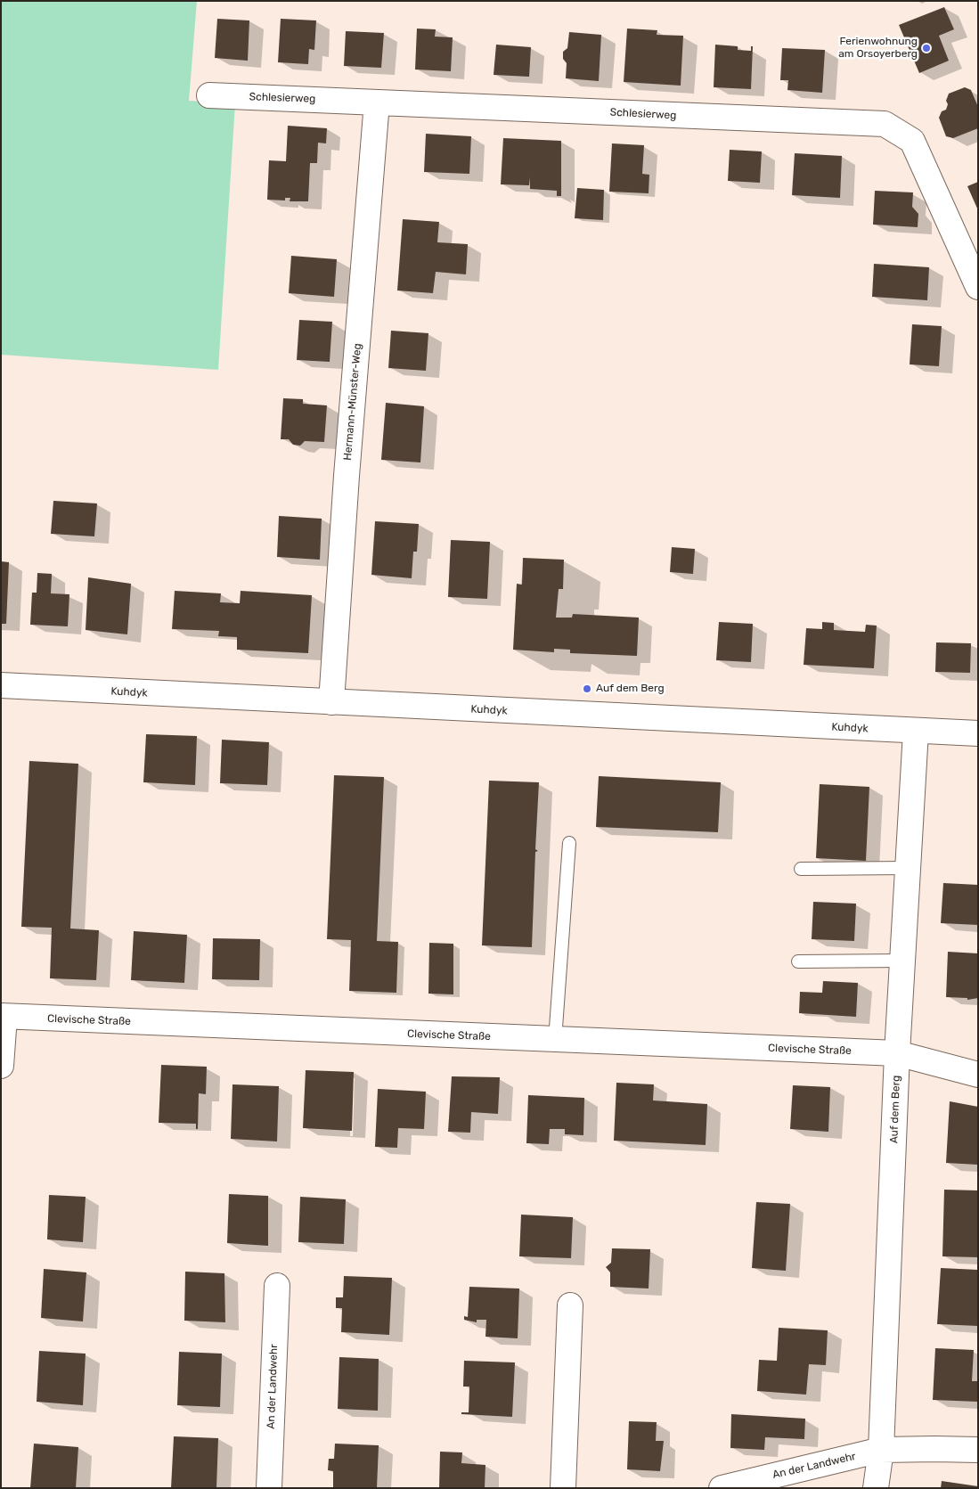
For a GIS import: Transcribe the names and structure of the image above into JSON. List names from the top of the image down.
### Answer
{
  "streets": {
    "street": [
      "Schlesierweg",
      "Hermann-Münster-Weg",
      "Kuhdyk",
      "Clevische Straße",
      "Auf dem Berg",
      "An der Landwehr"
    ]
  },
  "crossings": [
    ["Schlesierweg", "Hermann-Münster-Weg"],
    ["Hermann-Münster-Weg", "Kuhdyk"],
    ["Kuhdyk", "Auf dem Berg"],
    ["Clevische Straße", "Auf dem Berg"],
    ["Auf dem Berg", "An der Landwehr"]
  ],
  "places": ["Ferienwohnung am Orsoyerberg", "Auf dem Berg"]
}
